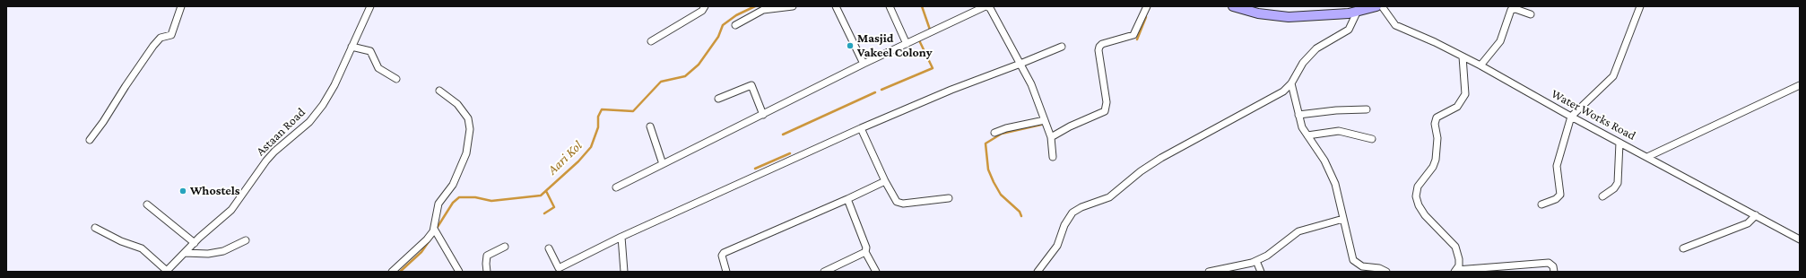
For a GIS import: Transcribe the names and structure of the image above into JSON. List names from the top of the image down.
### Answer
{
  "streets": {
    "street": ["Water Works Road", "Astaan Road"]
  },
  "water": ["Aari Kol"],
  "places": ["Masjid Vakeel Colony", "Whostels"]
}
